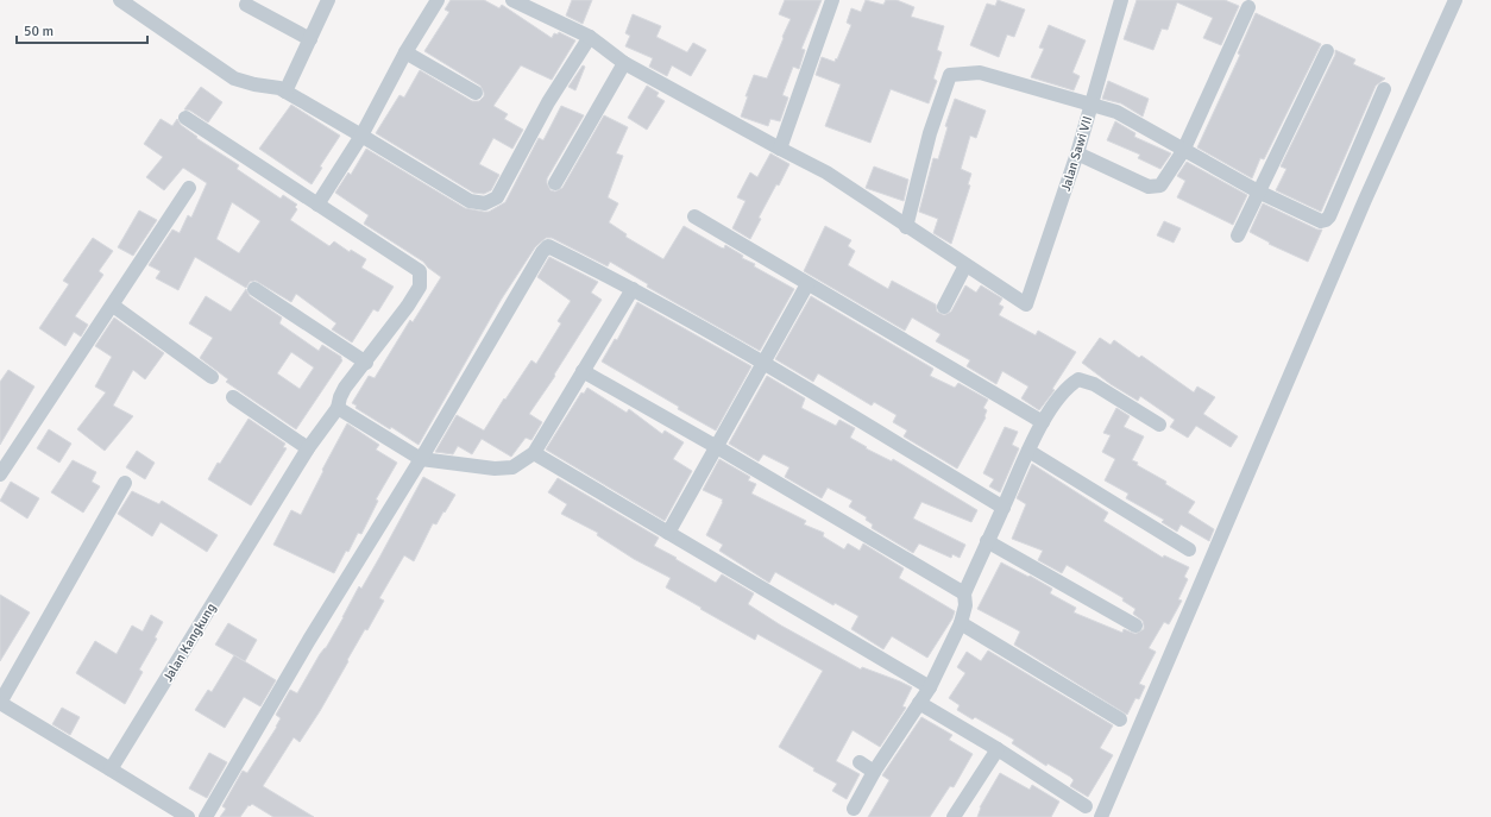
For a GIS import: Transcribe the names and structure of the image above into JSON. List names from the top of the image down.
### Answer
{
  "streets": {
    "street": ["Jalan Sawi VII", "Jalan Kangkung"]
  },
  "scale_bar": "50 m"
}
